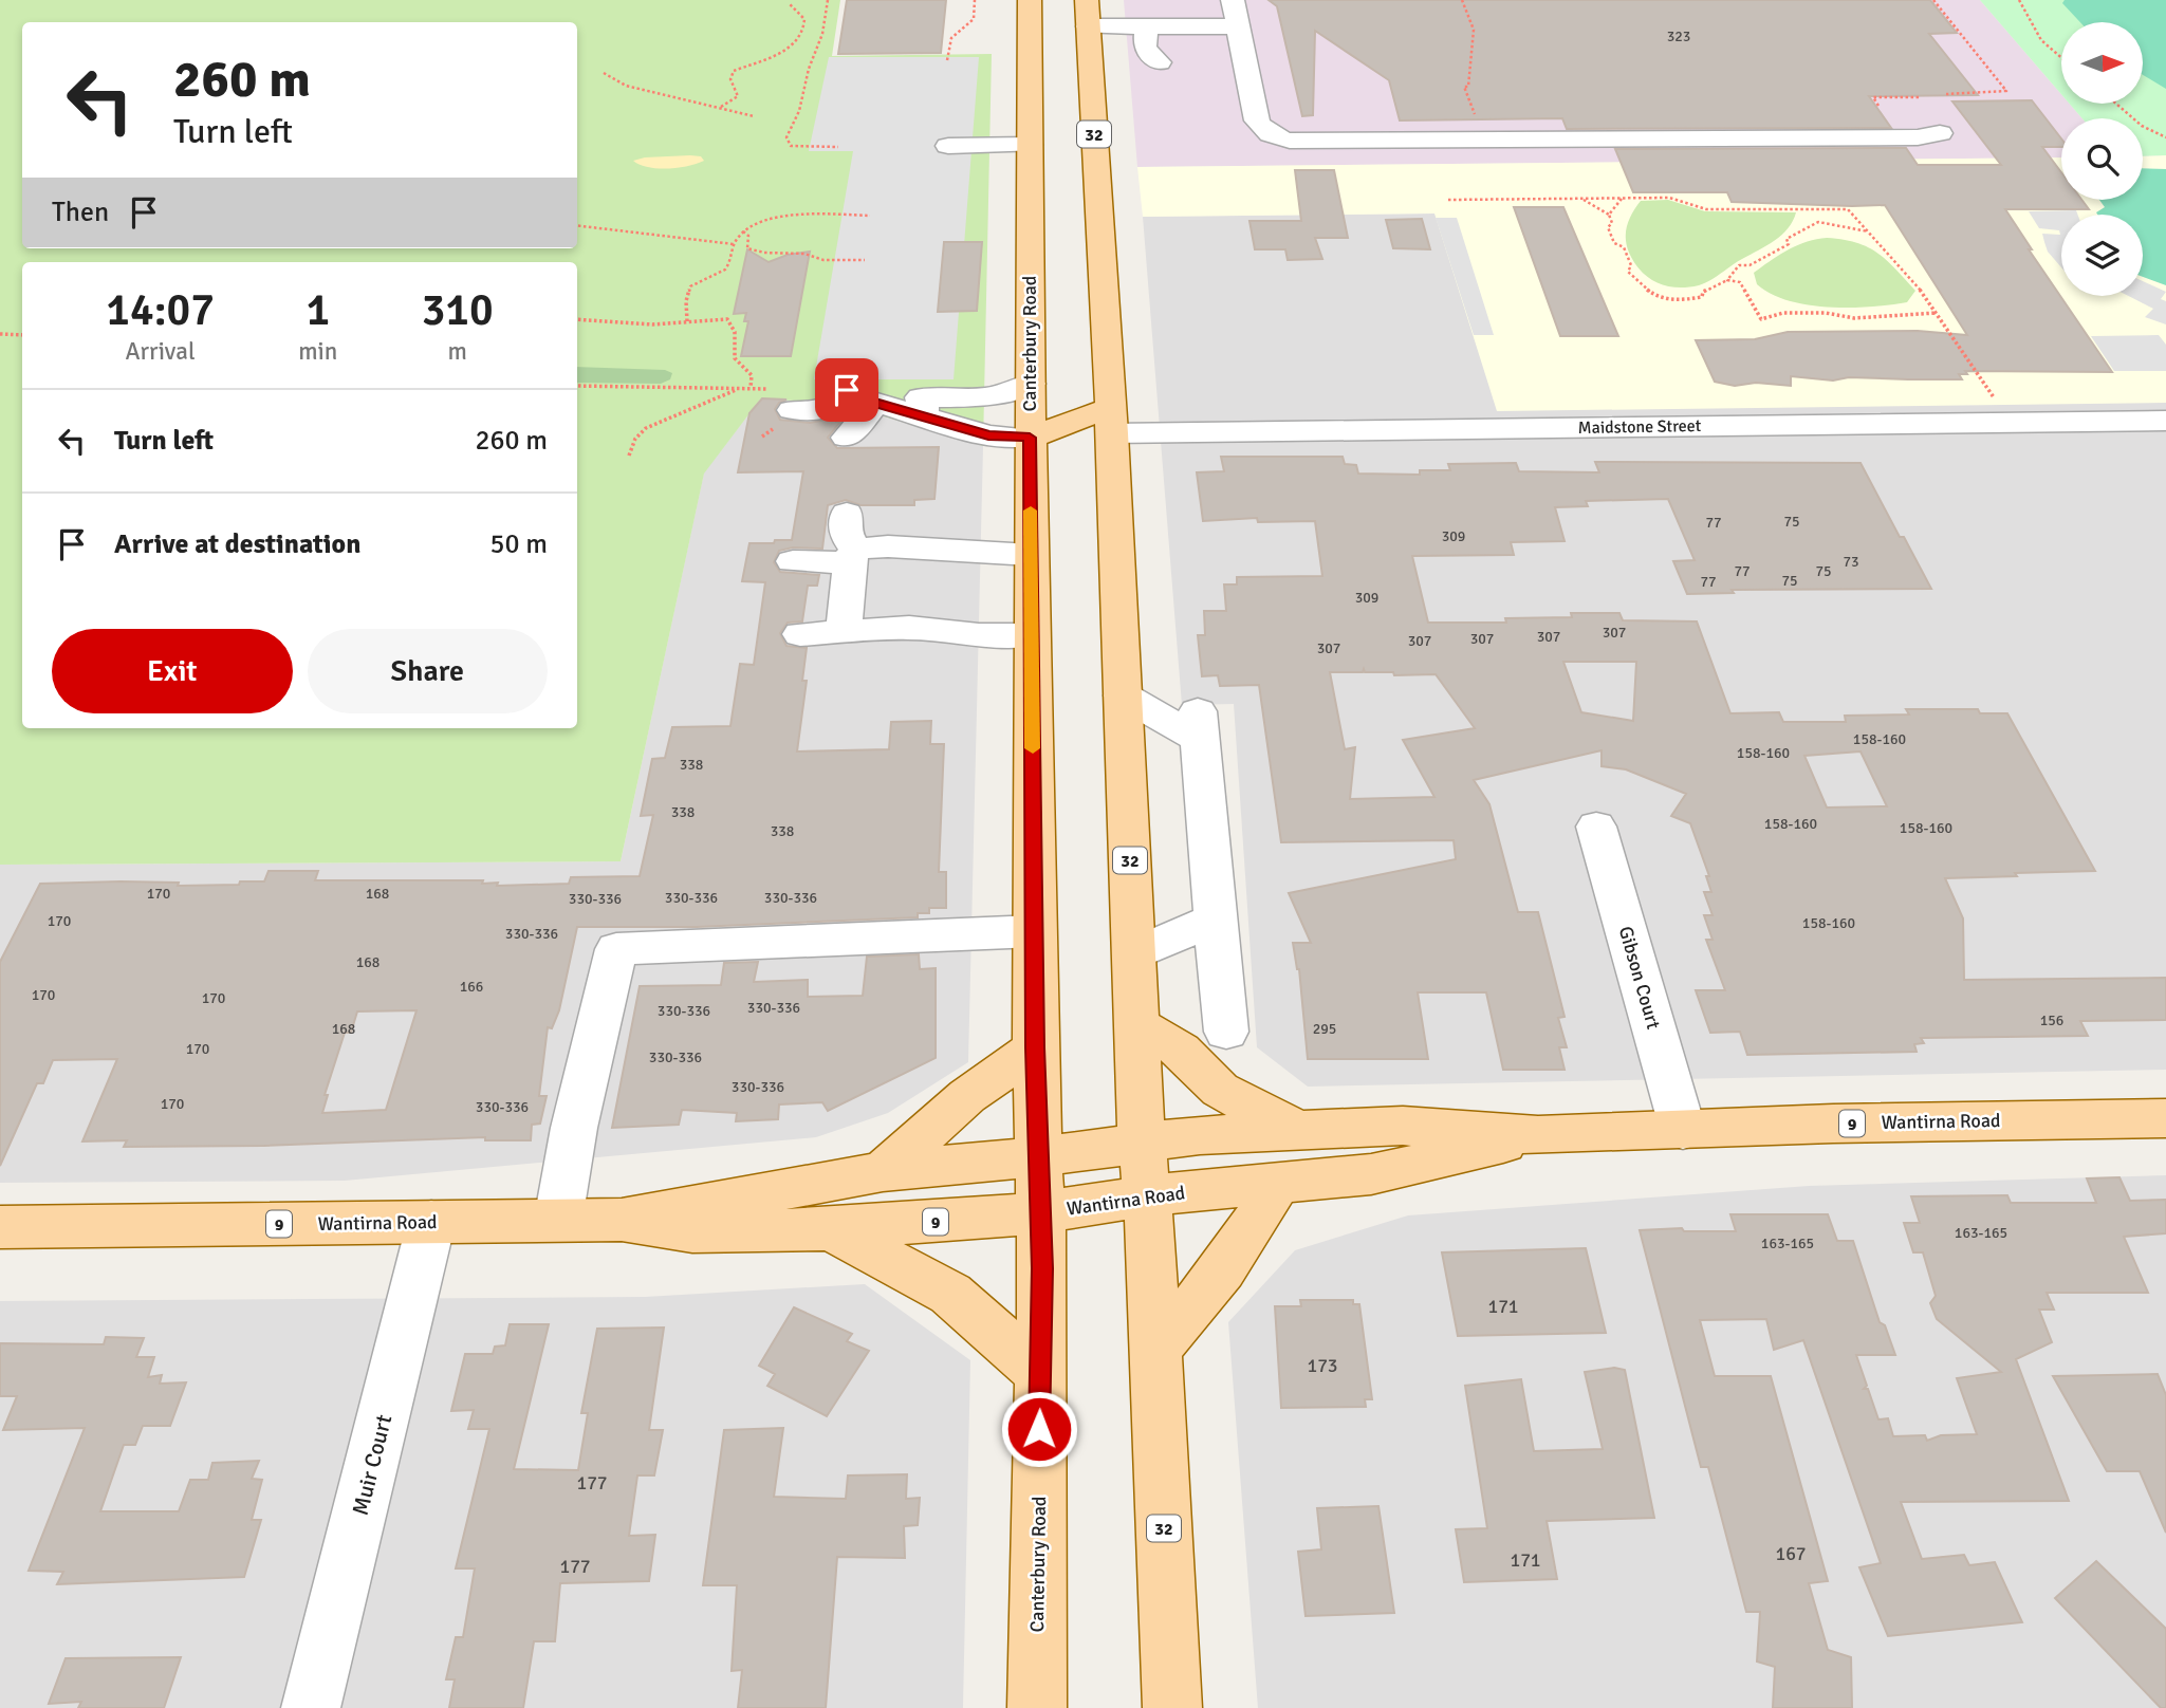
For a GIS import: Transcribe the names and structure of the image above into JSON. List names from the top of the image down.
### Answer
{
  "streets": {
    "main road": [
      "32",
      "Canterbury Road",
      "Wantirna Road",
      "9"
    ],
    "street": ["Maidstone Street", "Gibson Court", "Muir Court"]
  },
  "crossings": [
    ["32", "Maidstone Street"],
    ["32", "Wantirna Road"],
    ["Canterbury Road", "Wantirna Road"],
    ["Gibson Court", "Wantirna Road"],
    ["Wantirna Road", "Muir Court"]
  ],
  "house_numbers": [
    "323",
    "75",
    "77",
    "309",
    "73",
    "77",
    "75",
    "75",
    "77",
    "309",
    "307",
    "307",
    "307",
    "307",
    "307",
    "158-160",
    "158-160",
    "338",
    "338",
    "158-160",
    "158-160",
    "338",
    "170",
    "168",
    "330-336",
    "330-336",
    "330-336",
    "170",
    "158-160",
    "330-336",
    "168",
    "166",
    "170",
    "170",
    "330-336",
    "330-336",
    "156",
    "168",
    "295",
    "170",
    "330-336",
    "330-336",
    "170",
    "330-336",
    "163-165",
    "163-165",
    "171",
    "173",
    "177",
    "167",
    "171",
    "177"
  ],
  "north": "right",
  "page": {
    "turn": ["260 m", "Turn left"],
    "then": "Then",
    "eta": [
      "14:07",
      "Arrival",
      "1",
      "min",
      "310",
      "m"
    ],
    "list": [
      {
        "name": "Turn left",
        "value": "260 m"
      },
      {
        "name": "Arrive at destination",
        "value": "50 m"
      }
    ],
    "buttons": ["Exit", "Share"]
  }
}
